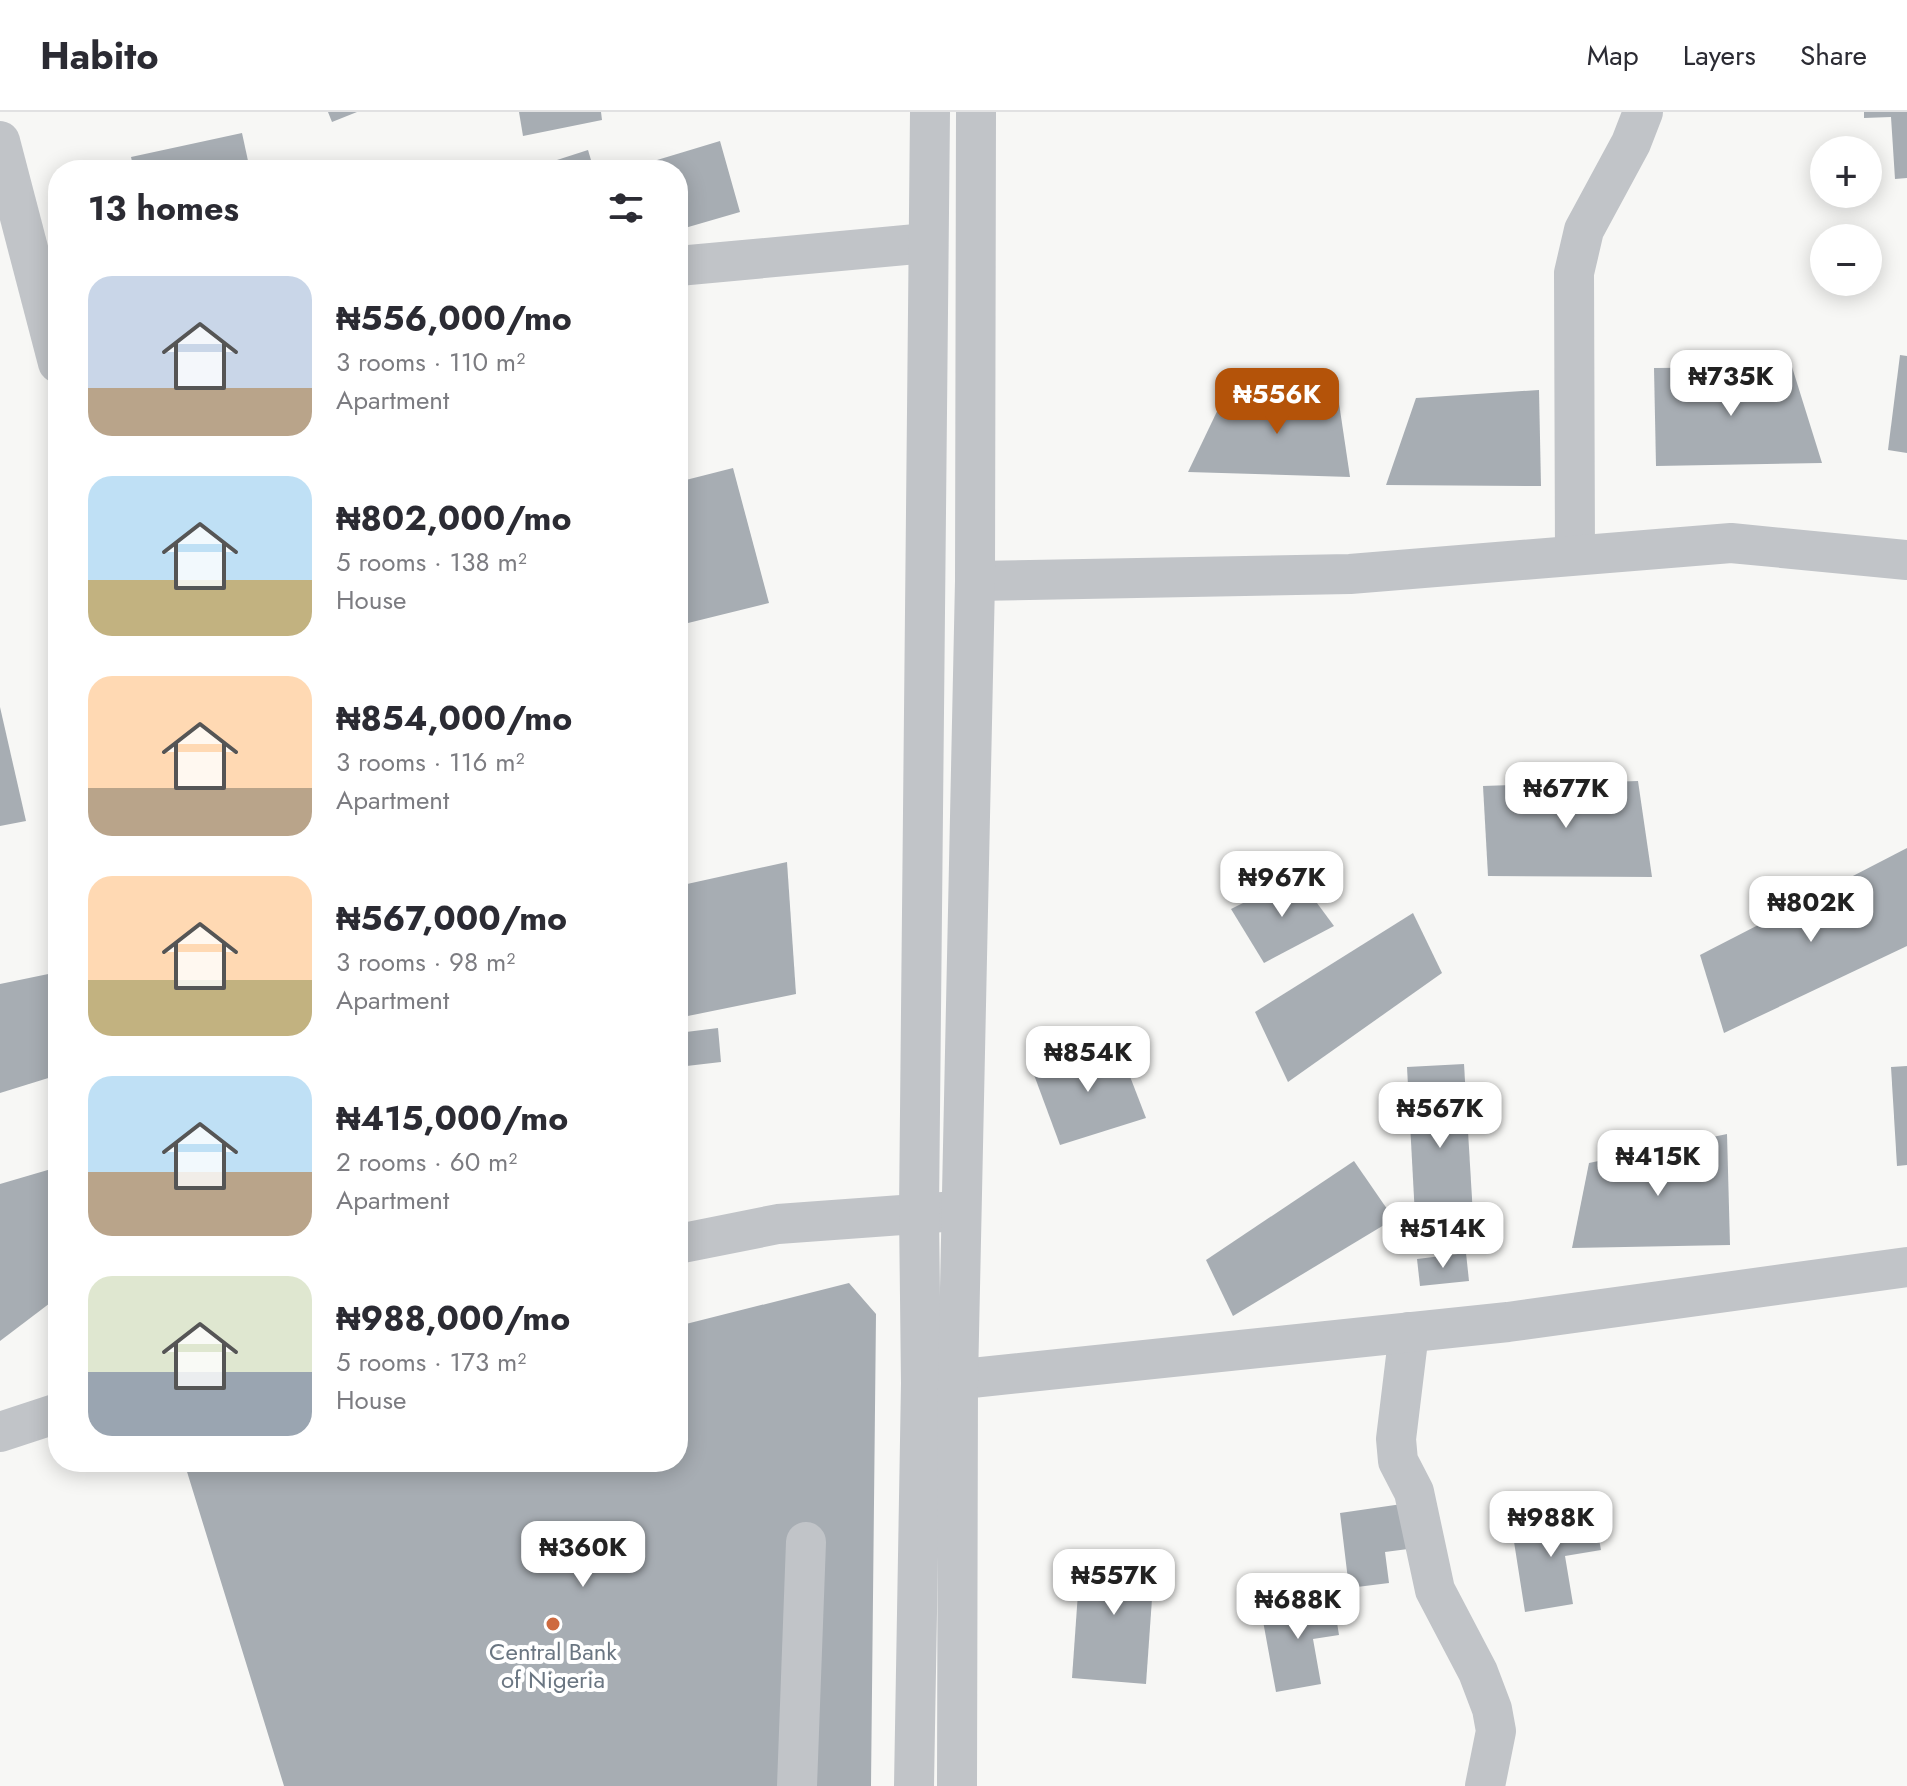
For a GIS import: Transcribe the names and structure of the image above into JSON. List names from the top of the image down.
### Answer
{
  "places": ["Central Bank of Nigeria"],
  "page": {
    "header": "Habito",
    "nav": ["Map", "Layers", "Share"],
    "map_buttons": ["+", "−"],
    "heading": "13 homes",
    "list": [
      {
        "name": "₦556,000/mo",
        "note": "3 rooms · 110 m² · Apartment"
      },
      {
        "name": "₦802,000/mo",
        "note": "5 rooms · 138 m² · House"
      },
      {
        "name": "₦854,000/mo",
        "note": "3 rooms · 116 m² · Apartment"
      },
      {
        "name": "₦567,000/mo",
        "note": "3 rooms · 98 m² · Apartment"
      },
      {
        "name": "₦415,000/mo",
        "note": "2 rooms · 60 m² · Apartment"
      },
      {
        "name": "₦988,000/mo",
        "note": "5 rooms · 173 m² · House"
      }
    ],
    "price": [
      "₦735K",
      "₦556K",
      "₦677K",
      "₦967K",
      "₦802K",
      "₦854K",
      "₦567K",
      "₦415K",
      "₦514K",
      "₦988K",
      "₦360K",
      "₦557K",
      "₦688K"
    ]
  }
}
